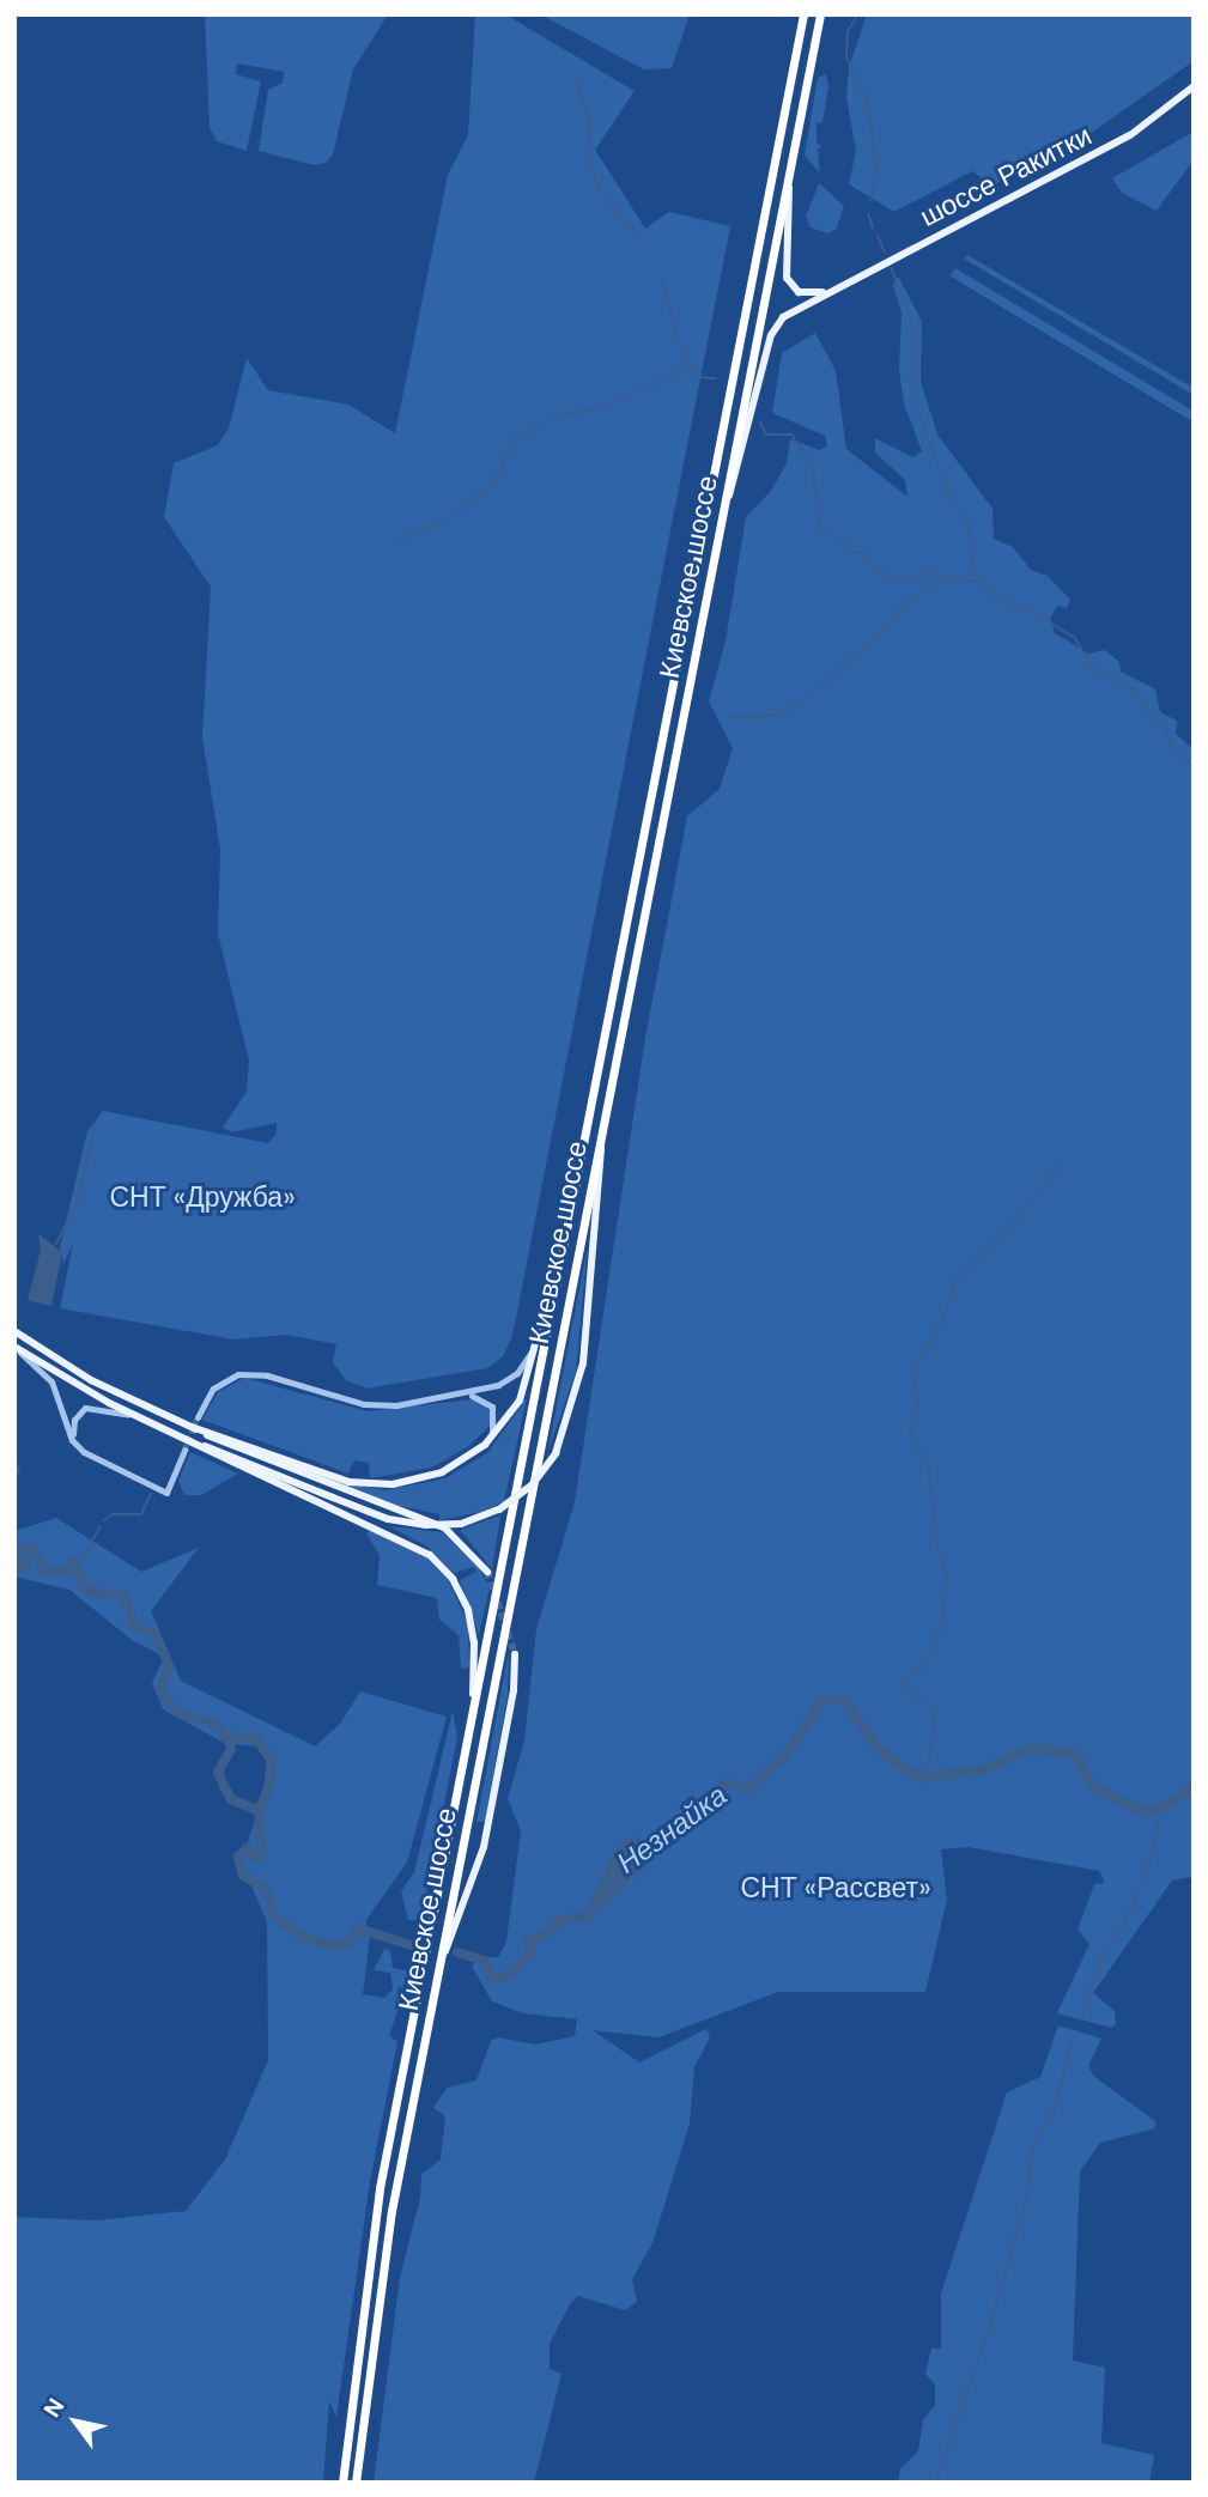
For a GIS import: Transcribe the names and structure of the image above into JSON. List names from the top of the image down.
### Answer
{
  "streets": {
    "highway": ["Киевское шоссе"],
    "main road": ["шоссе Ракитки"]
  },
  "crossings": [
    ["шоссе Ракитки", "Киевское шоссе"]
  ],
  "water": ["Незнайка"],
  "parks": ["СНТ «Дружба»", "СНТ «Рассвет»"],
  "north": "top left"
}
